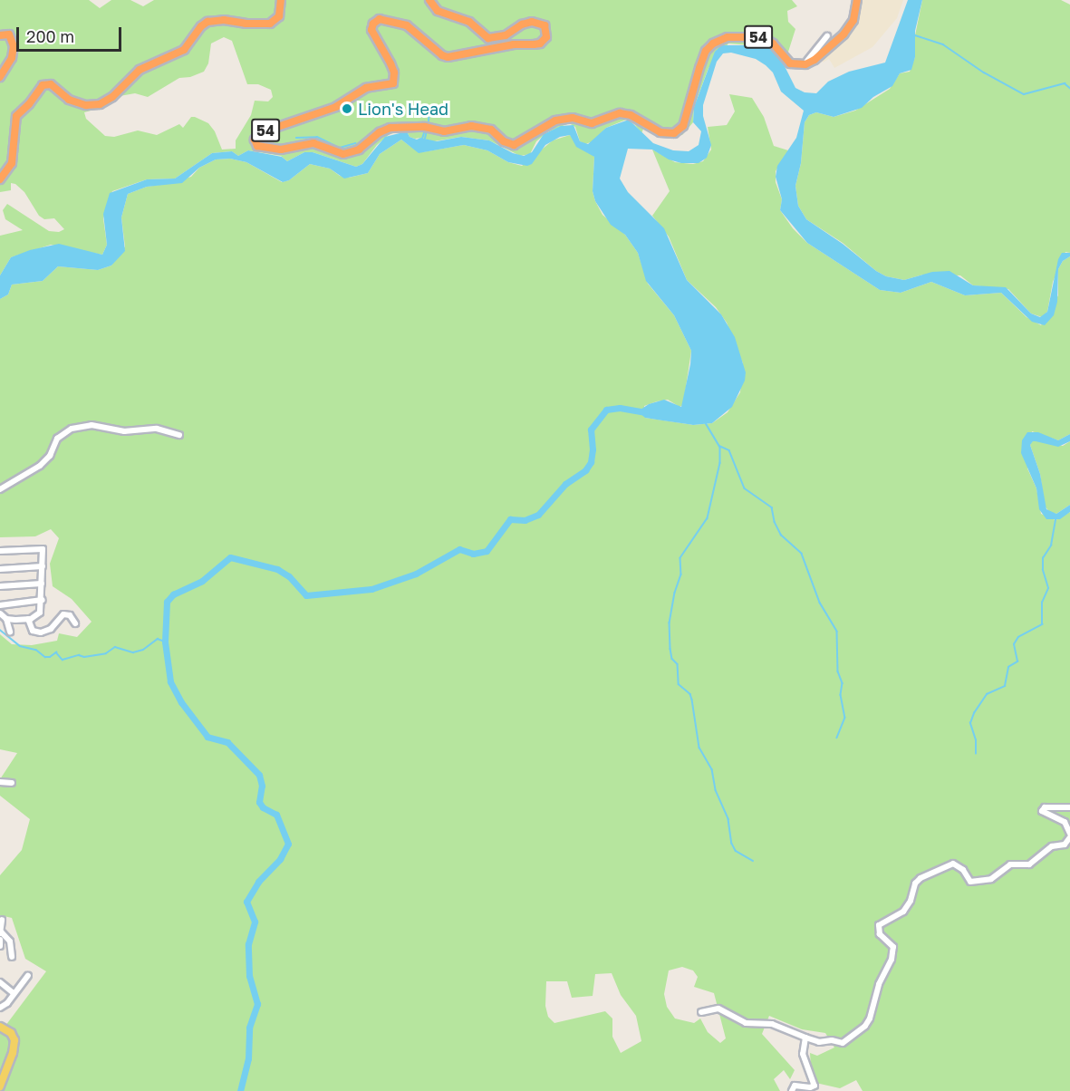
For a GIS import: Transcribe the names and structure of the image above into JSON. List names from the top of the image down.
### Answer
{
  "streets": {
    "highway": ["54"]
  },
  "places": ["Lion's Head"],
  "scale_bar": "200 m"
}
